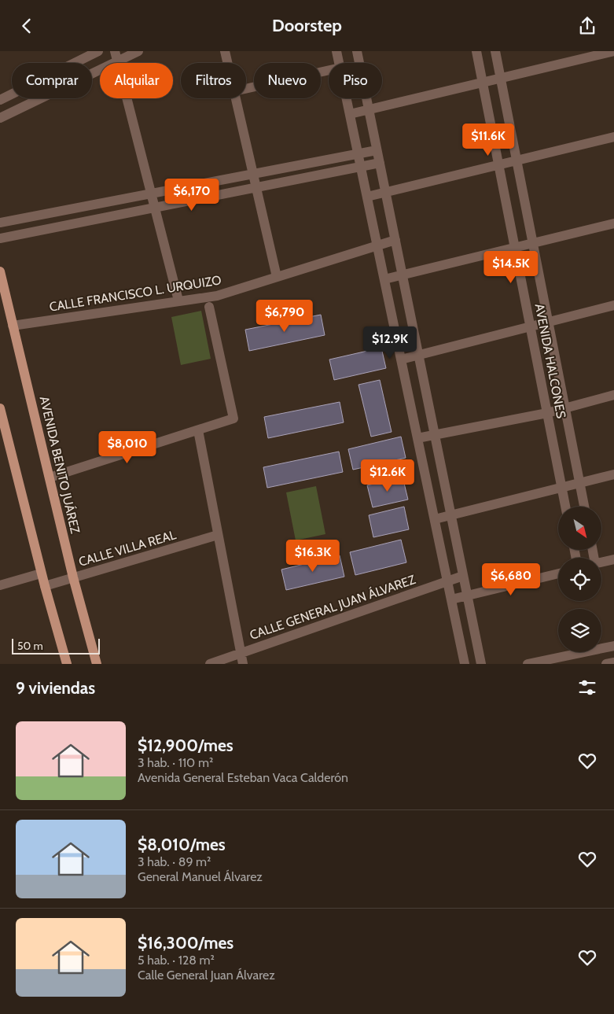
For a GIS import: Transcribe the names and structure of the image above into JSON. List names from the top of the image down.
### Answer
{
  "streets": {
    "main road": ["AVENIDA BENITO JUÁREZ"],
    "street": [
      "CALLE FRANCISCO L. URQUIZO",
      "AVENIDA HALCONES",
      "CALLE VILLA REAL",
      "CALLE GENERAL JUAN ÁLVAREZ"
    ]
  },
  "crossings": [
    ["CALLE FRANCISCO L. URQUIZO", "AVENIDA BENITO JUÁREZ"],
    ["AVENIDA BENITO JUÁREZ", "CALLE VILLA REAL"]
  ],
  "scale_bar": "50 m",
  "north": "bottom right",
  "page": {
    "header": "Doorstep",
    "chip": [
      "Comprar",
      "Alquilar",
      "Filtros",
      "Nuevo",
      "Piso"
    ],
    "price": [
      "$11.6K",
      "$6,170",
      "$14.5K",
      "$6,790",
      "$12.9K",
      "$8,010",
      "$12.6K",
      "$16.3K",
      "$6,680"
    ],
    "scale": "50 m",
    "heading": "9 viviendas",
    "list": [
      {
        "name": "$12,900/mes",
        "note": "3 hab. · 110 m² · Avenida General Esteban Vaca Calderón"
      },
      {
        "name": "$8,010/mes",
        "note": "3 hab. · 89 m² · General Manuel Álvarez"
      },
      {
        "name": "$16,300/mes",
        "note": "5 hab. · 128 m² · Calle General Juan Álvarez"
      }
    ]
  }
}
